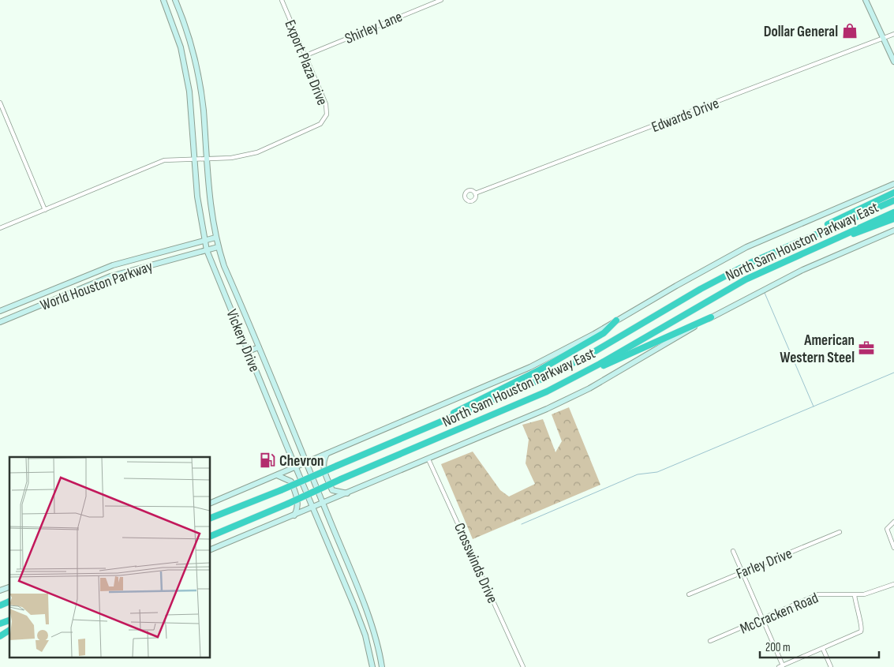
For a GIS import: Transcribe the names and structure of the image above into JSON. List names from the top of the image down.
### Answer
{
  "streets": {
    "highway": ["North Sam Houston Parkway East"],
    "main road": ["World Houston Parkway", "Vickery Drive"],
    "street": [
      "Shirley Lane",
      "Export Plaza Drive",
      "Edwards Drive",
      "Crosswinds Drive",
      "Farley Drive",
      "McCracken Road"
    ]
  },
  "crossings": [
    ["Shirley Lane", "Export Plaza Drive"],
    ["Export Plaza Drive", "Vickery Drive"],
    ["North Sam Houston Parkway East", "Vickery Drive"],
    ["North Sam Houston Parkway East", "Crosswinds Drive"],
    ["World Houston Parkway", "Vickery Drive"]
  ],
  "places": {
    "shop": ["Dollar General"],
    "office": ["American Western Steel"],
    "fuel station": ["Chevron"]
  },
  "scale_bar": "200 m"
}
